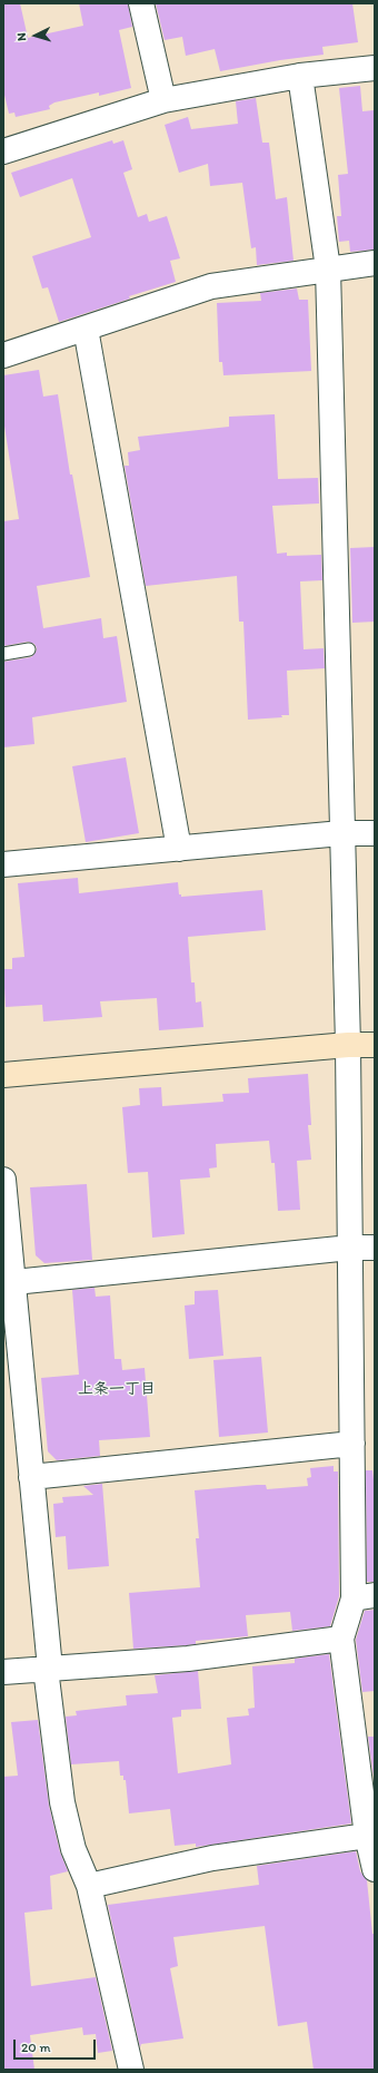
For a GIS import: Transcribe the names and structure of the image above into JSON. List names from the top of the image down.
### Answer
{
  "districts": ["上条一丁目"],
  "scale_bar": "20 m",
  "north": "left"
}
